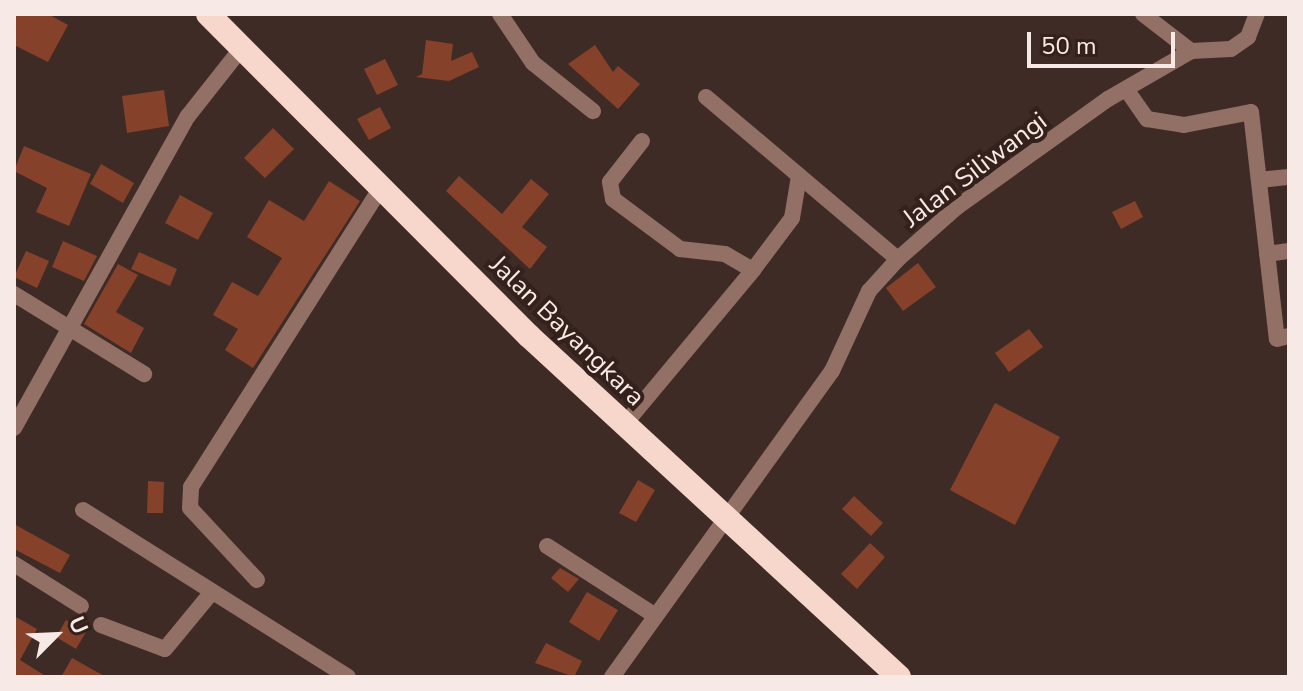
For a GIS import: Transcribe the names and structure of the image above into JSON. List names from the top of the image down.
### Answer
{
  "streets": {
    "highway": ["Jalan Bayangkara"],
    "street": ["Jalan Siliwangi"]
  },
  "crossings": [
    ["Jalan Siliwangi", "Jalan Bayangkara"]
  ],
  "scale_bar": "50 m",
  "north": "top right"
}
